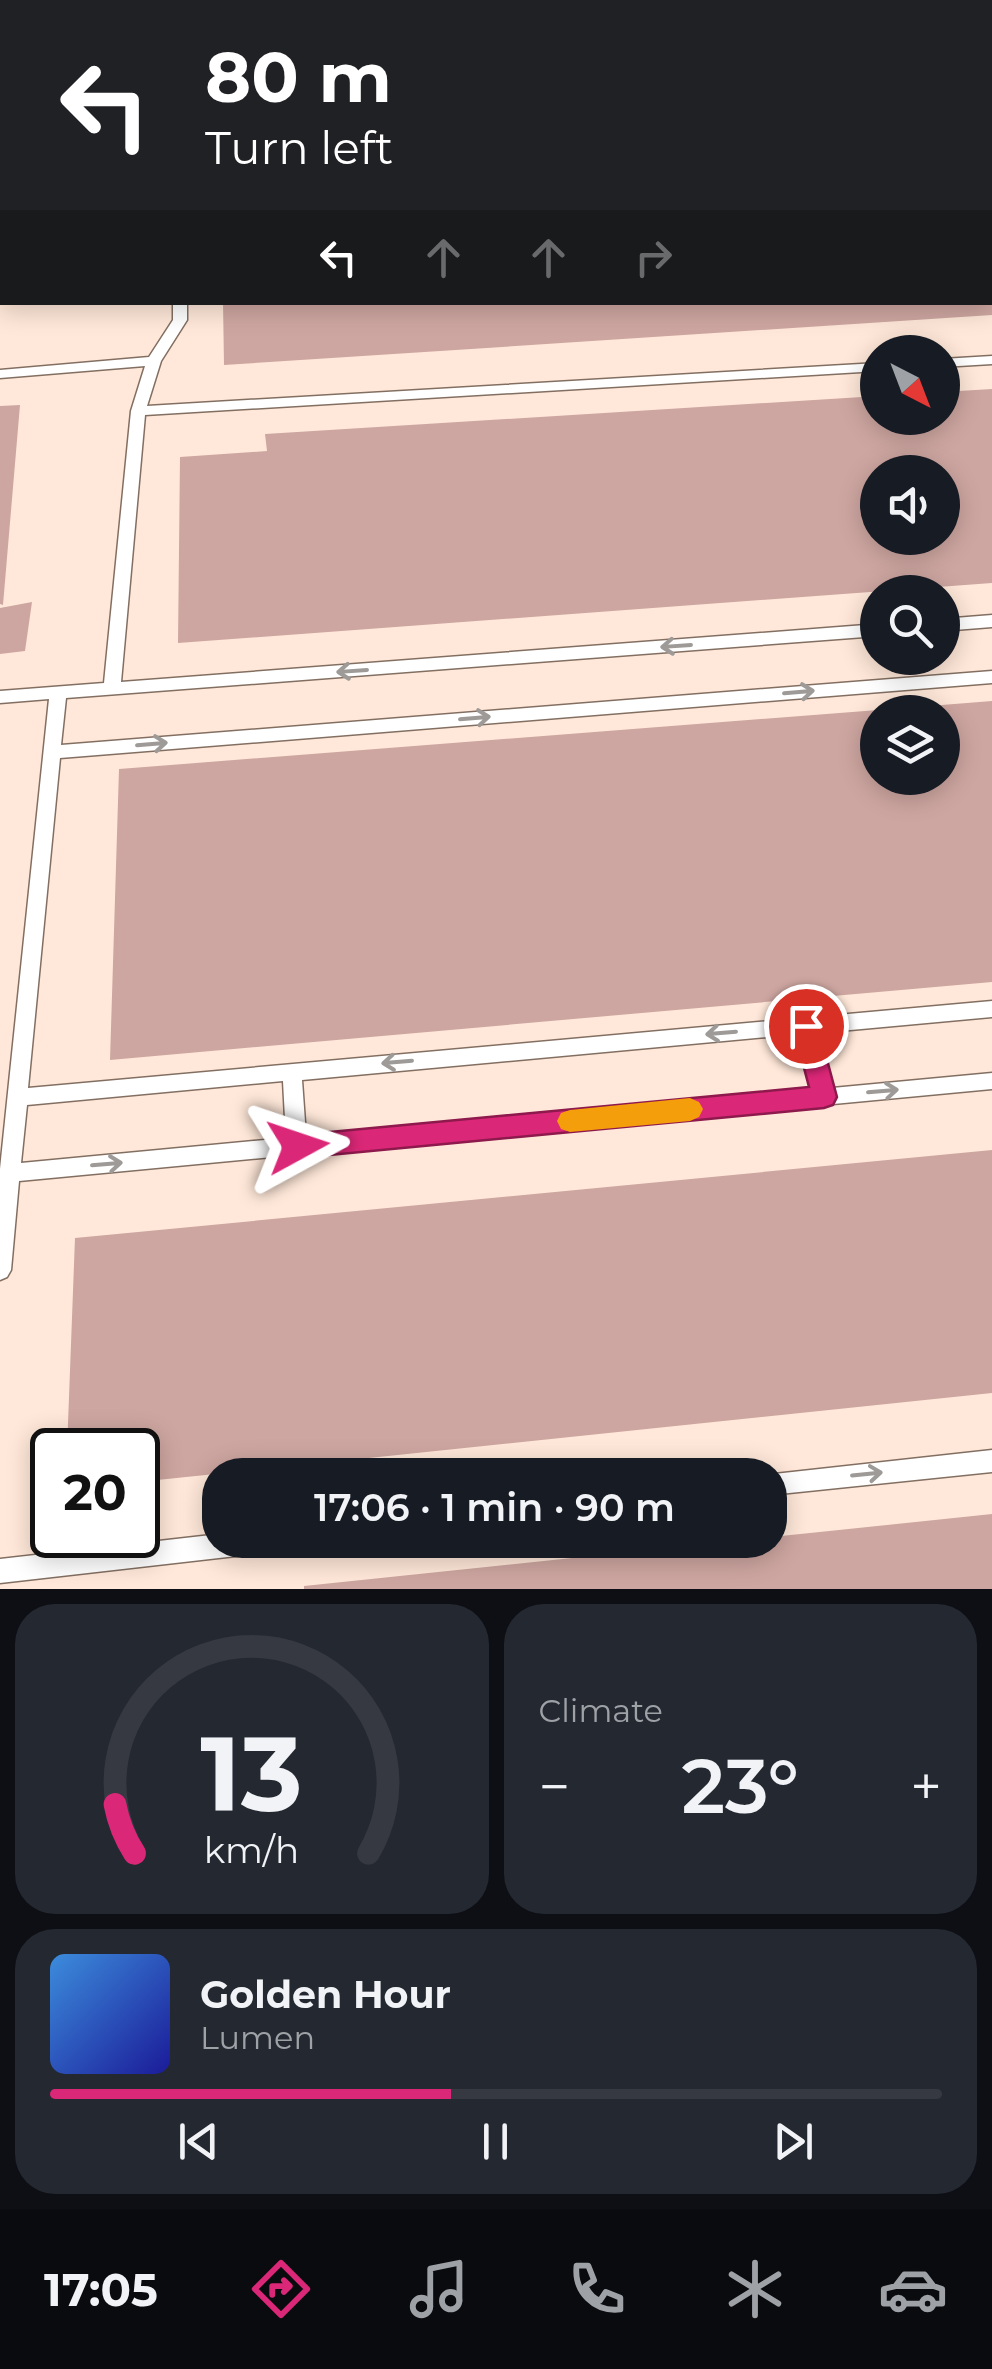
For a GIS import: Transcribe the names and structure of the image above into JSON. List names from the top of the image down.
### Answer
{
  "north": "bottom right",
  "page": {
    "turn": ["80 m", "Turn left"],
    "limit": "20",
    "trip": "17:06 · 1 min · 90 m",
    "tile": "Climate",
    "heat": ["−", "23°", "+"],
    "song": ["Golden Hour", "Lumen"],
    "tabs": "17:05",
    "gauge": ["13", "km/h"]
  }
}
